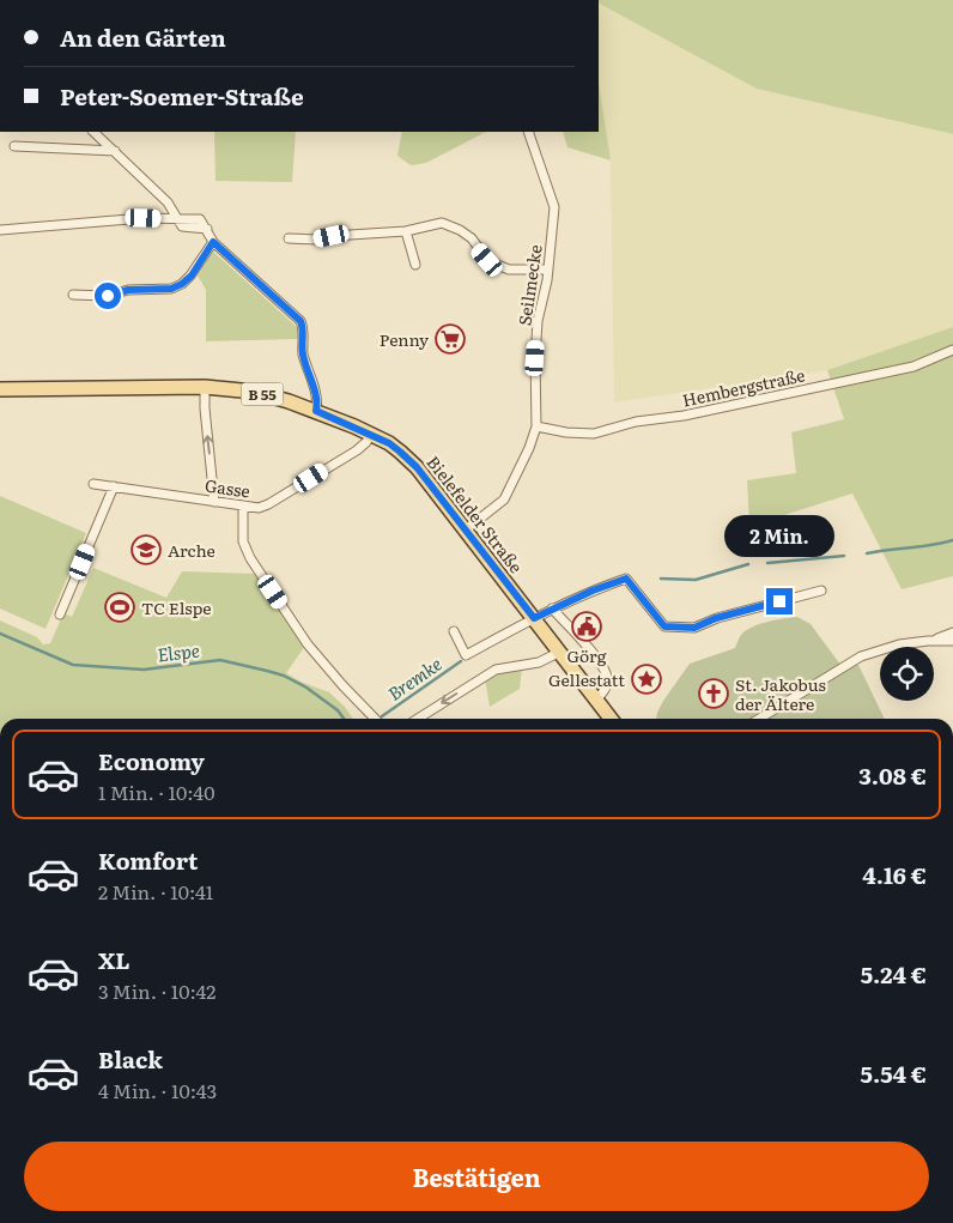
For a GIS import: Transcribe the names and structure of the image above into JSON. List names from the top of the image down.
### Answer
{
  "streets": {
    "main road": ["B 55", "Bielefelder Straße"],
    "street": ["Seilmecke", "Hembergstraße", "Gasse"]
  },
  "crossings": [
    ["Seilmecke", "Hembergstraße"],
    ["Seilmecke", "Bielefelder Straße"],
    ["Gasse", "Bielefelder Straße"]
  ],
  "water": ["Elspe", "Bremke"],
  "places": {
    "supermarket": ["Penny"],
    "school or university": ["Arche"],
    "sports": ["TC Elspe"],
    "public building": ["Görg"],
    "place": ["Gellestatt"],
    "church": ["St. Jakobus der Ältere"]
  },
  "page": {
    "banner": ["An den Gärten", "Peter-Soemer-Straße"],
    "bubble": "2 Min.",
    "list": [
      {
        "name": "Economy",
        "note": "1 Min. · 10:40",
        "value": "3.08 €"
      },
      {
        "name": "Komfort",
        "note": "2 Min. · 10:41",
        "value": "4.16 €"
      },
      {
        "name": "XL",
        "note": "3 Min. · 10:42",
        "value": "5.24 €"
      },
      {
        "name": "Black",
        "note": "4 Min. · 10:43",
        "value": "5.54 €"
      }
    ],
    "buttons": "Bestätigen"
  }
}
